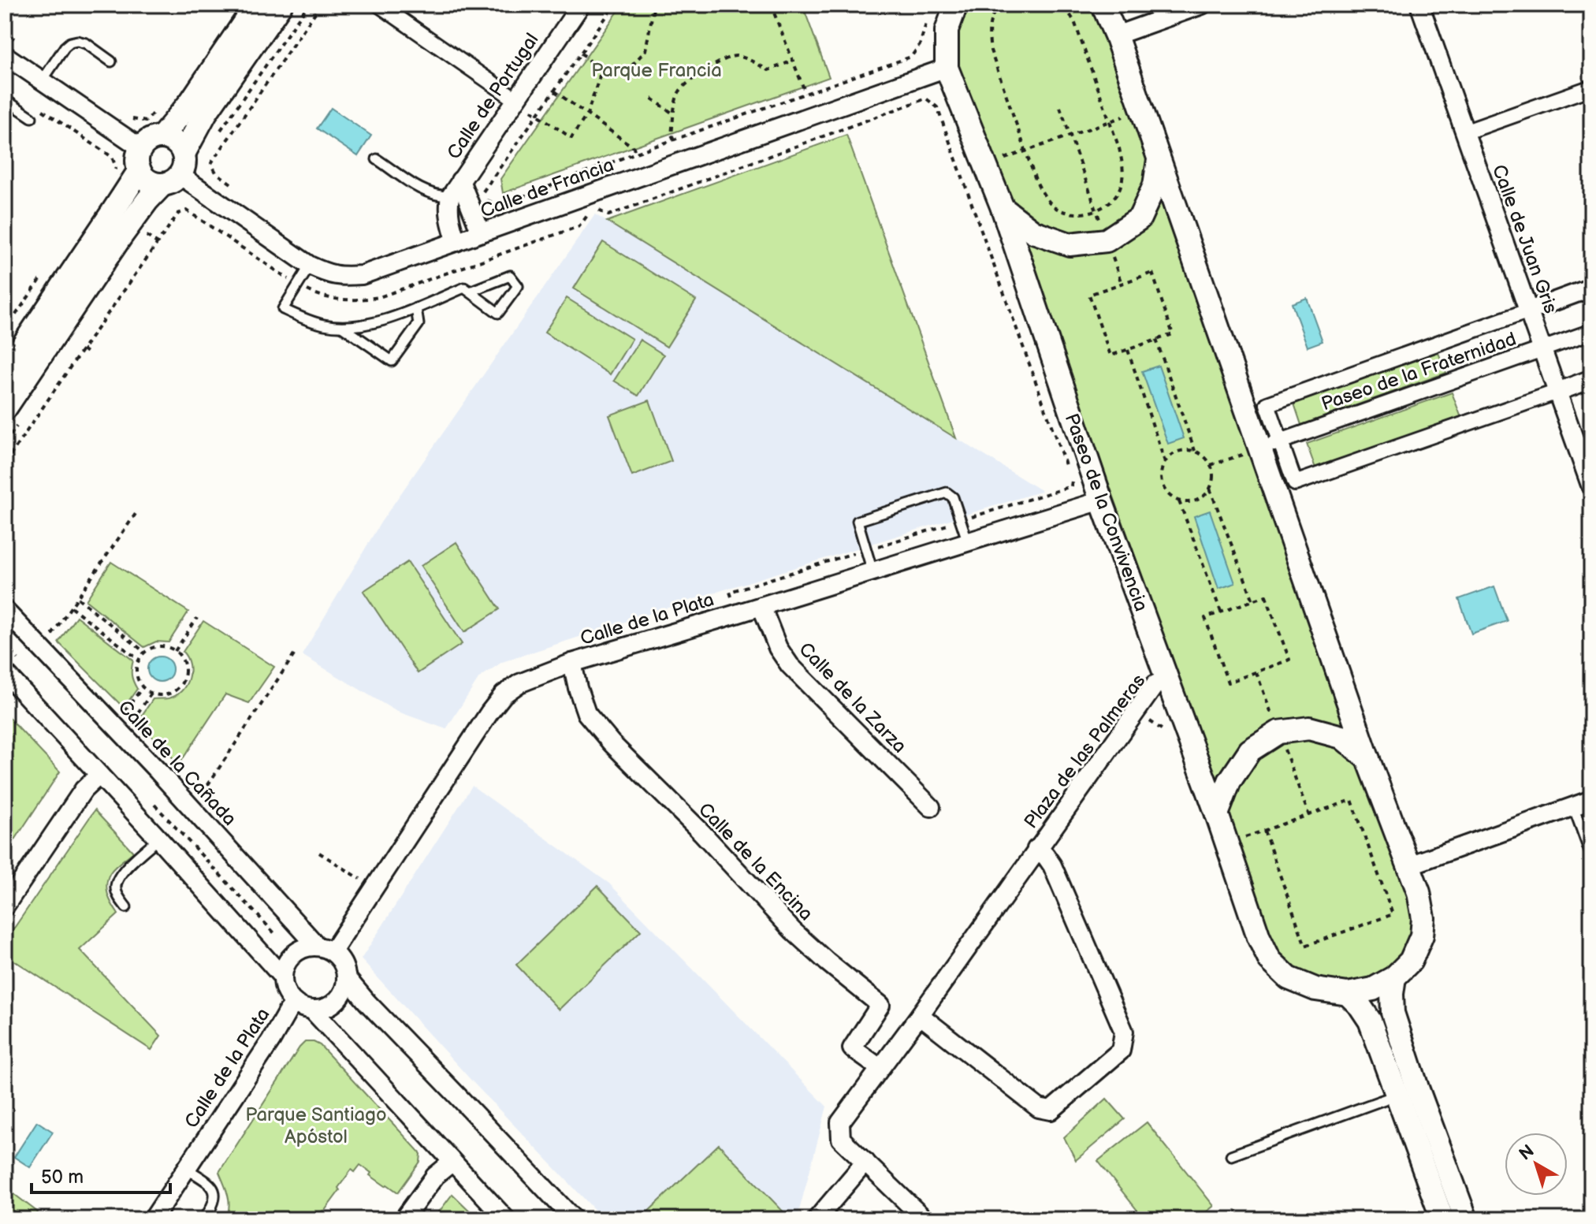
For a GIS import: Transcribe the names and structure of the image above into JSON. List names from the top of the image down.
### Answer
{
  "streets": {
    "street": [
      "Calle de Portugal",
      "Calle de Francia",
      "Calle de Juan Gris",
      "Paseo de la Fraternidad",
      "Paseo de la Convivencia",
      "Calle de la Plata",
      "Calle de la Zarza",
      "Plaza de las Palmeras",
      "Calle de la Cañada",
      "Calle de la Encina"
    ]
  },
  "crossings": [
    ["Calle de Francia", "Paseo de la Convivencia"],
    ["Calle de Juan Gris", "Paseo de la Fraternidad"],
    ["Paseo de la Fraternidad", "Paseo de la Convivencia"],
    ["Paseo de la Convivencia", "Calle de la Plata"],
    ["Paseo de la Convivencia", "Plaza de las Palmeras"],
    ["Calle de la Plata", "Calle de la Zarza"],
    ["Calle de la Plata", "Calle de la Cañada"],
    ["Calle de la Plata", "Calle de la Encina"],
    ["Plaza de las Palmeras", "Calle de la Encina"]
  ],
  "parks": ["Parque Francia", "Parque Santiago Apóstol"],
  "scale_bar": "50 m",
  "north": "top left"
}
